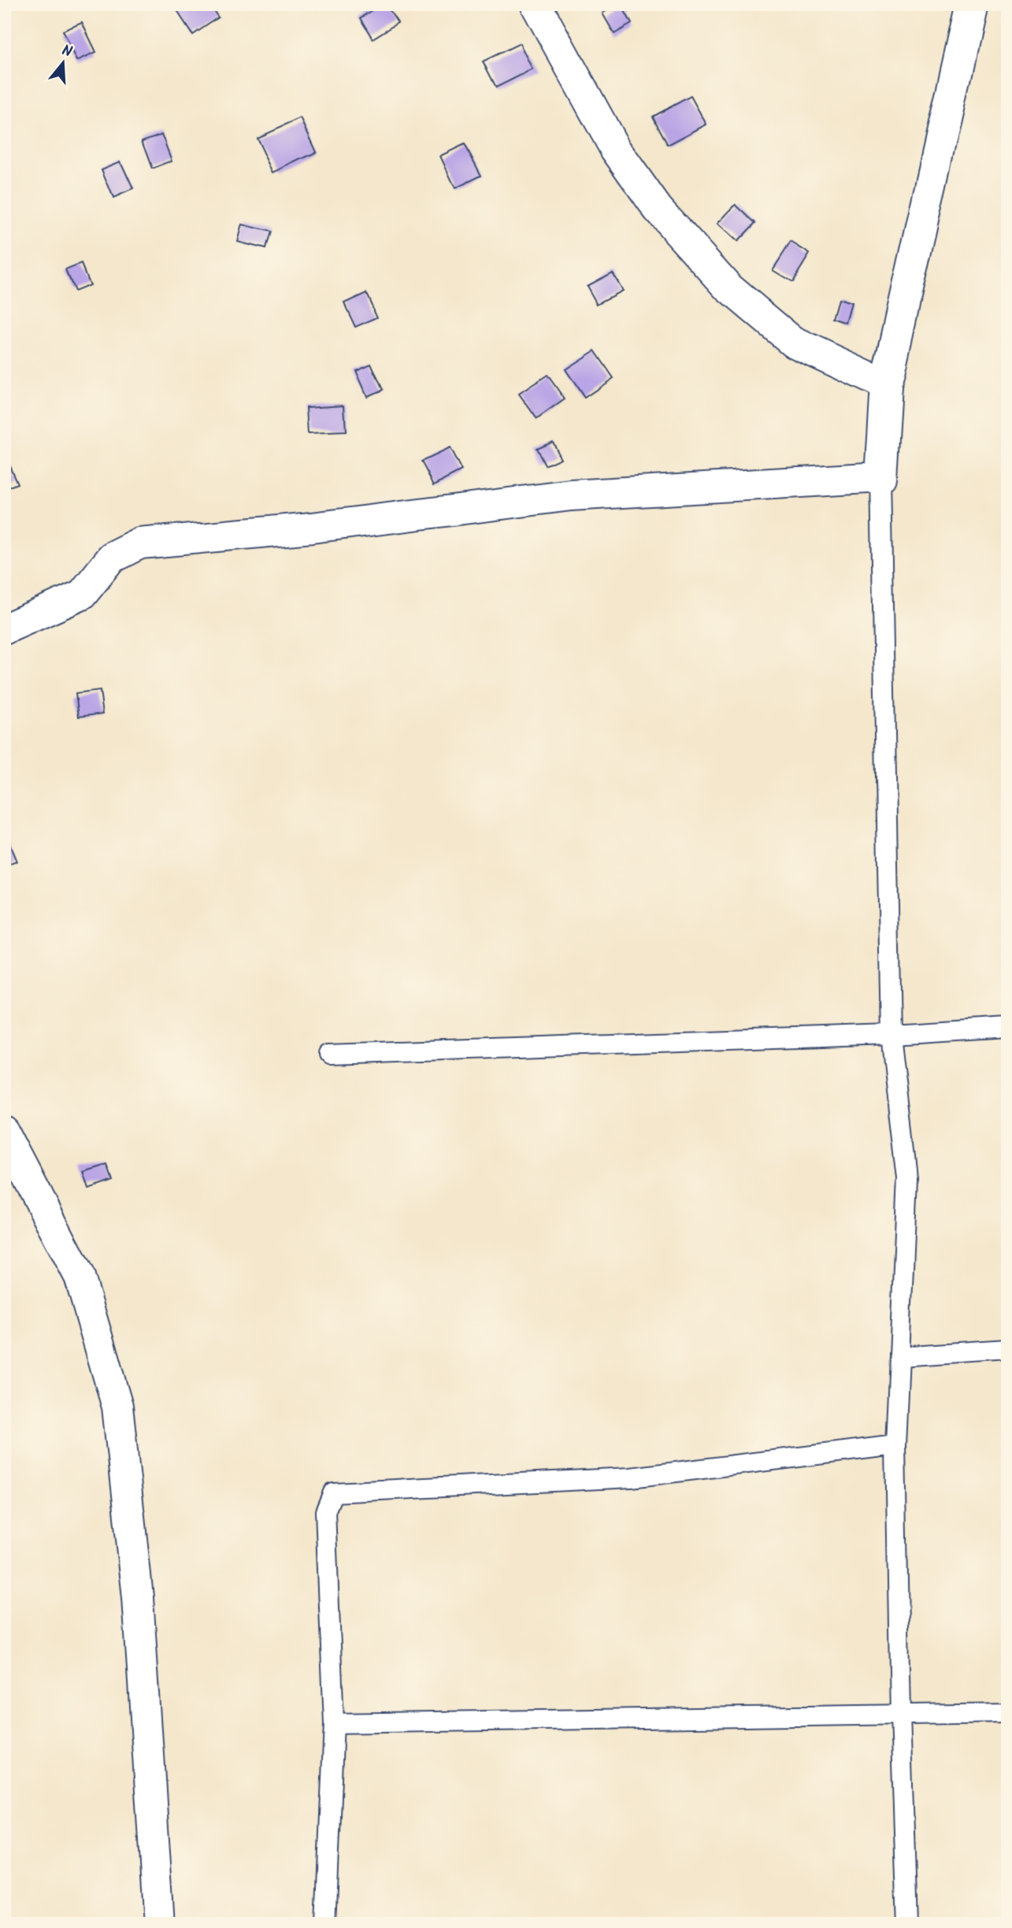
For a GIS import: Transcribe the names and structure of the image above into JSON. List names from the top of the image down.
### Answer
{
  "north": "top"
}
